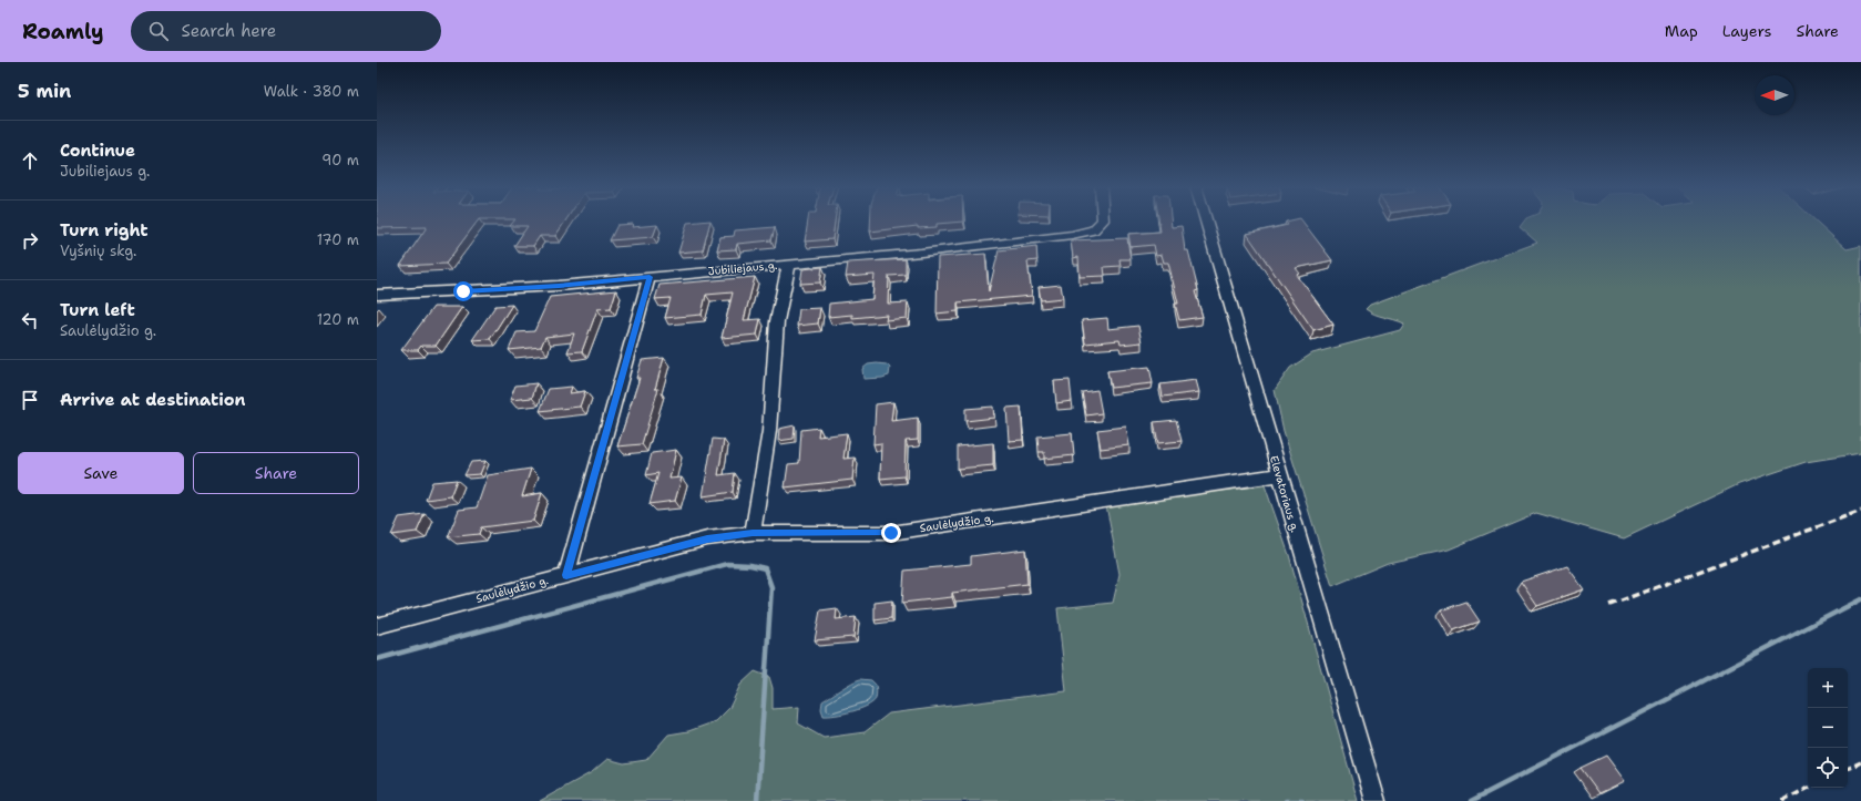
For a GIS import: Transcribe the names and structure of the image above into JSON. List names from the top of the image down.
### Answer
{
  "streets": {
    "street": ["Jubiliejaus g.", "Elevatoriaus g.", "Saulėlydžio g."]
  },
  "crossings": [
    ["Elevatoriaus g.", "Saulėlydžio g."]
  ],
  "north": "left",
  "page": {
    "header": "Roamly",
    "search": "Search here",
    "nav": ["Map", "Layers", "Share"],
    "heading": ["5 min", "Walk · 380 m"],
    "list": [
      ["Continue", "Jubiliejaus g.", "90 m"],
      ["Turn right", "Vyšnių skg.", "170 m"],
      ["Turn left", "Saulėlydžio g.", "120 m"],
      "Arrive at destination"
    ],
    "buttons": ["Save", "Share"],
    "map_buttons": ["+", "−"]
  }
}
